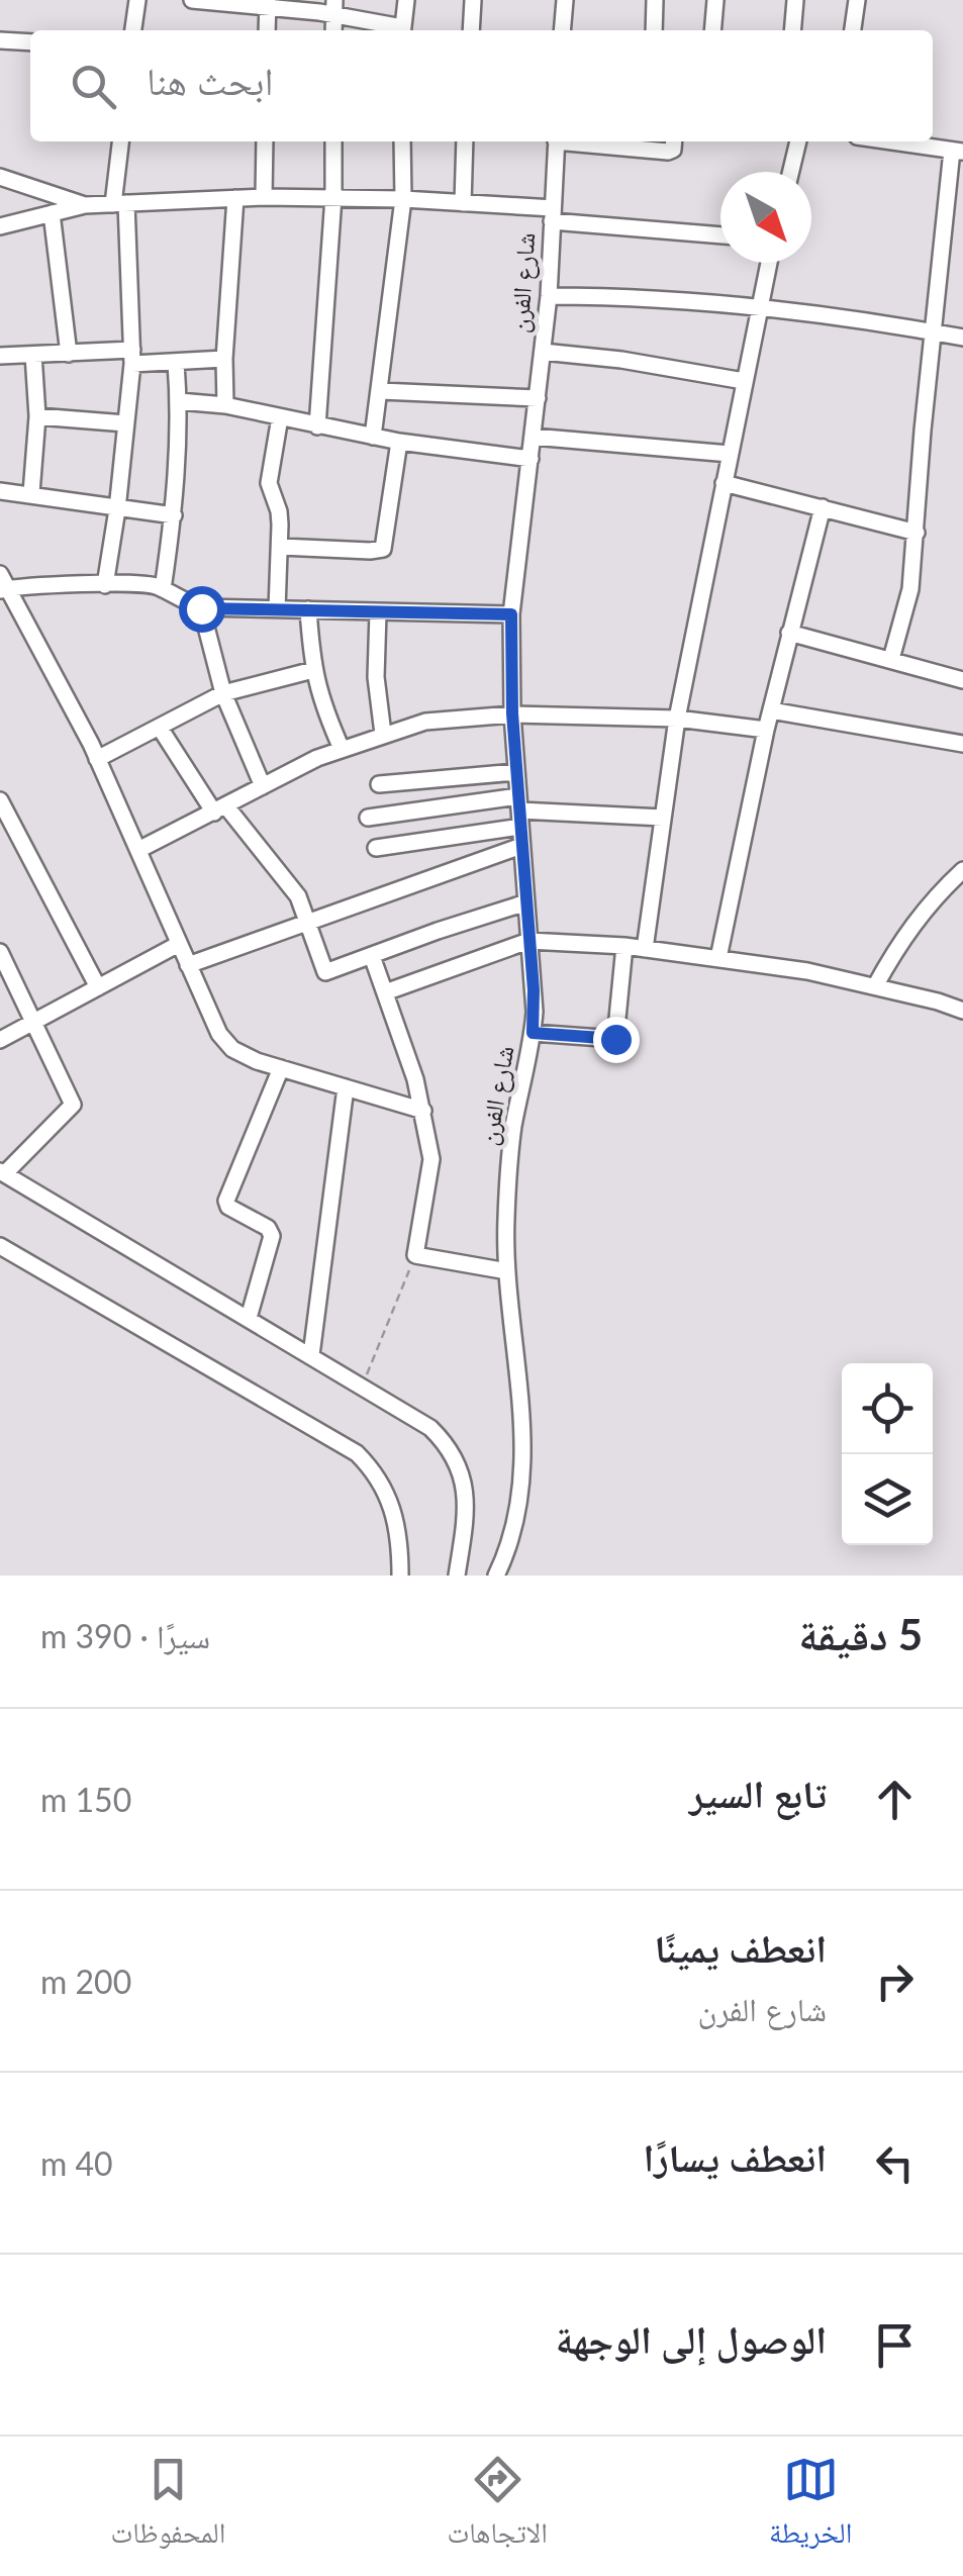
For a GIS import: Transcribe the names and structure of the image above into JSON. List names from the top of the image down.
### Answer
{
  "streets": {
    "street": ["شارع الفرن"]
  },
  "north": "bottom right",
  "page": {
    "search": "ابحث هنا",
    "heading": ["5 دقيقة", "سيرًا · 390 m"],
    "list": [
      ["تابع السير", "150 m"],
      ["انعطف يمينًا", "شارع الفرن", "200 m"],
      ["انعطف يسارًا", "40 m"],
      "الوصول إلى الوجهة"
    ],
    "nav": ["الخريطة", "الاتجاهات", "المحفوظات"]
  }
}
